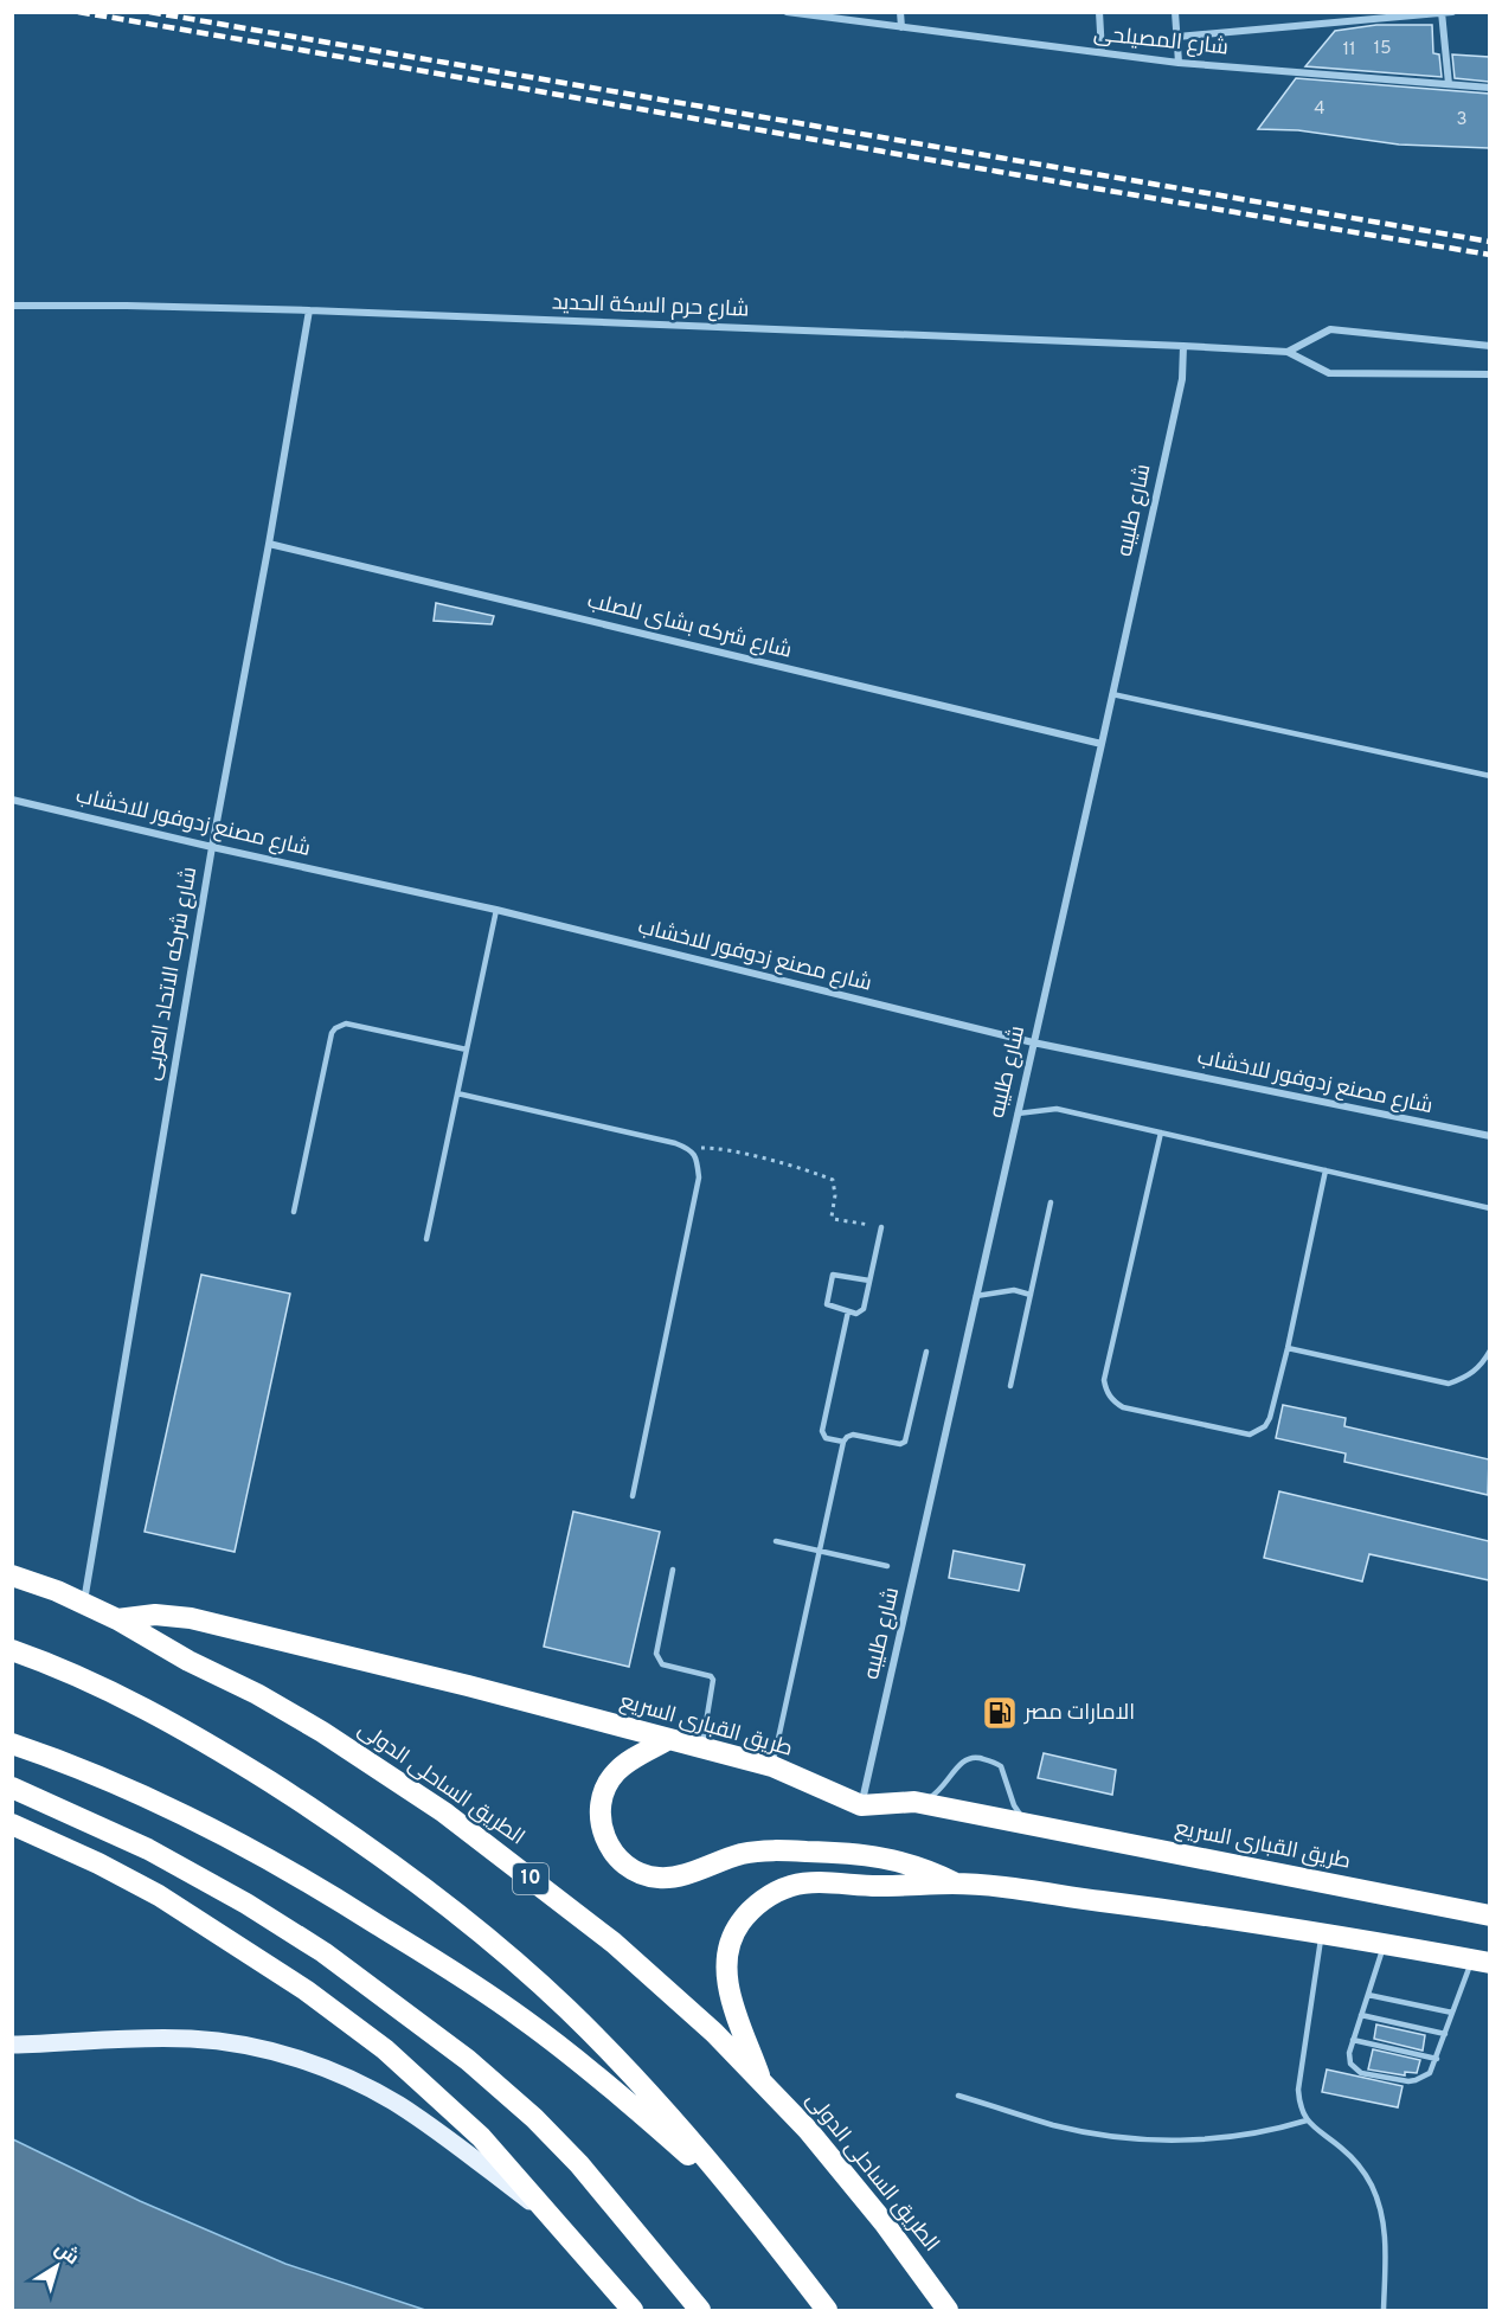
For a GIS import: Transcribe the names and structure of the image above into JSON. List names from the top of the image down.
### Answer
{
  "streets": {
    "highway": ["طريق القبارى السريع", "الطريق الساحلى الدولى", "10"],
    "street": [
      "شارع المصيلحى",
      "شارع حرم السكة الحديد",
      "شارع طليبه",
      "شارع شركه بشاى للصلب",
      "شارع مصنع زدوفور للاخشاب",
      "شارع شركه الاتحاد العربى"
    ]
  },
  "crossings": [
    ["شارع حرم السكة الحديد", "شارع طليبه"],
    ["شارع حرم السكة الحديد", "شارع شركه الاتحاد العربى"],
    ["شارع طليبه", "شارع شركه بشاى للصلب"],
    ["شارع طليبه", "شارع مصنع زدوفور للاخشاب"],
    ["شارع طليبه", "طريق القبارى السريع"],
    ["شارع شركه بشاى للصلب", "شارع شركه الاتحاد العربى"],
    ["شارع مصنع زدوفور للاخشاب", "شارع شركه الاتحاد العربى"],
    ["شارع شركه الاتحاد العربى", "الطريق الساحلى الدولى"],
    ["طريق القبارى السريع", "الطريق الساحلى الدولى"]
  ],
  "places": {
    "fuel station": ["الامارات مصر"]
  },
  "house_numbers": [
    "15",
    "11",
    "4",
    "3"
  ],
  "north": "top right"
}
